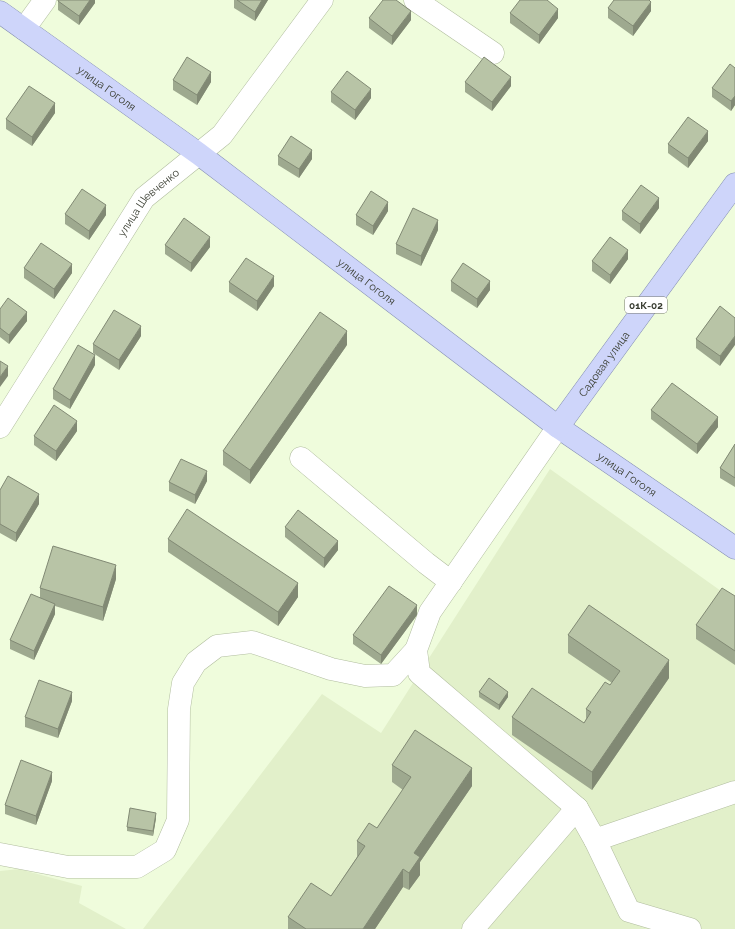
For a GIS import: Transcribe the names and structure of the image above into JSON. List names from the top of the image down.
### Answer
{
  "streets": {
    "main road": ["улица Гоголя", "01К-02", "Садовая улица"],
    "street": ["улица Шевченко"]
  },
  "crossings": [
    ["улица Гоголя", "улица Шевченко"],
    ["улица Гоголя", "Садовая улица"]
  ]
}
